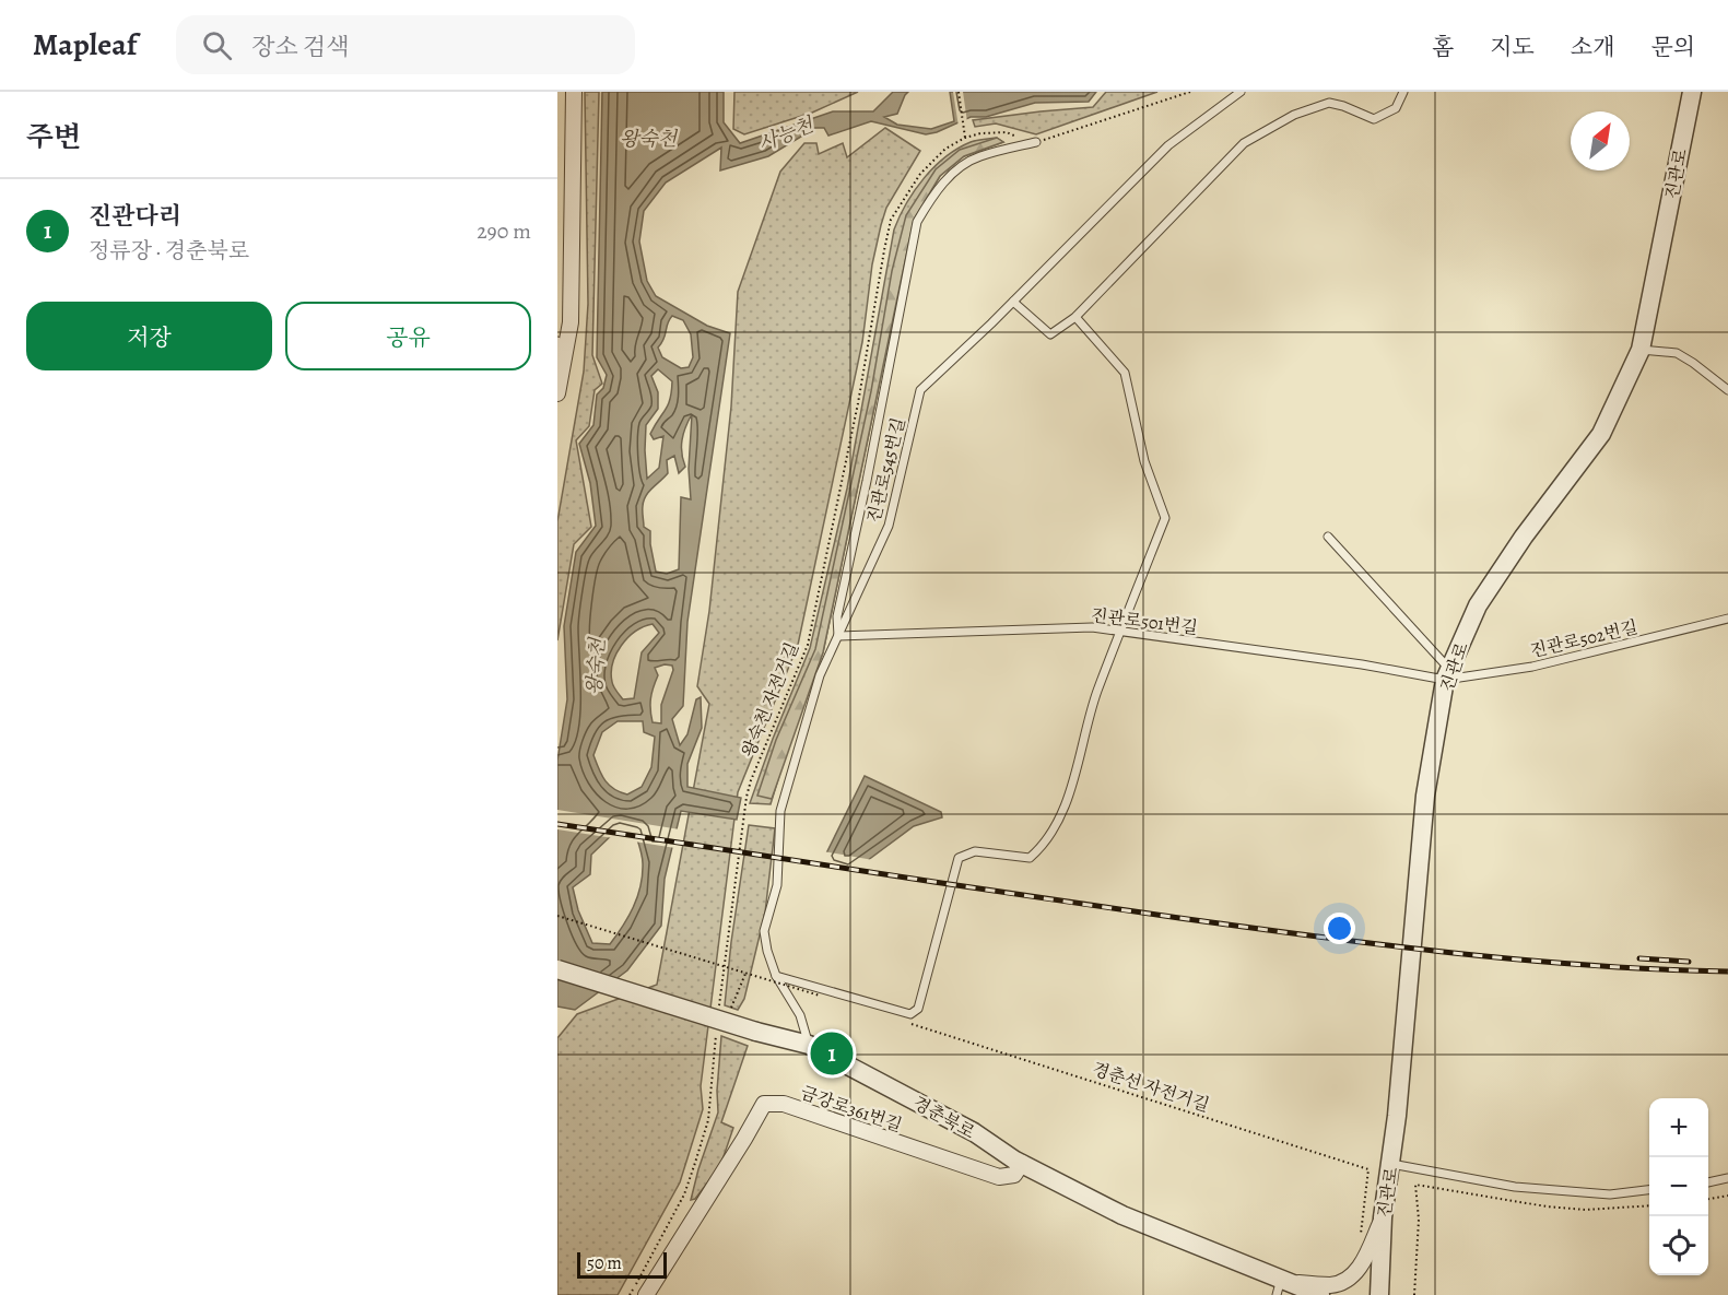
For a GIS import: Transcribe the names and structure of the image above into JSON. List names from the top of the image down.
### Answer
{
  "streets": {
    "street": ["진관로", "금강로361번길", "경춘북로"],
    "lane": ["진관로545번길", "진관로501번길", "진관로502번길"],
    "path": ["왕숙천 자전거길", "경춘선 자전거길"]
  },
  "crossings": [
    ["진관로", "진관로501번길"],
    ["진관로", "진관로502번길"],
    ["진관로545번길", "진관로501번길"],
    ["진관로545번길", "경춘북로"],
    ["진관로501번길", "진관로502번길"],
    ["금강로361번길", "경춘북로"]
  ],
  "water": ["사능천", "왕숙천"],
  "scale_bar": "50 m",
  "north": "top right",
  "page": {
    "header": "Mapleaf",
    "search": "장소 검색",
    "nav": [
      "홈",
      "지도",
      "소개",
      "문의"
    ],
    "heading": "주변",
    "list": [
      {
        "mark": "1",
        "name": "진관다리",
        "note": "정류장 · 경춘북로",
        "value": "290 m"
      }
    ],
    "buttons": ["저장", "공유"],
    "pins": "1",
    "map_buttons": ["+", "−"],
    "scale": "50 m"
  }
}
